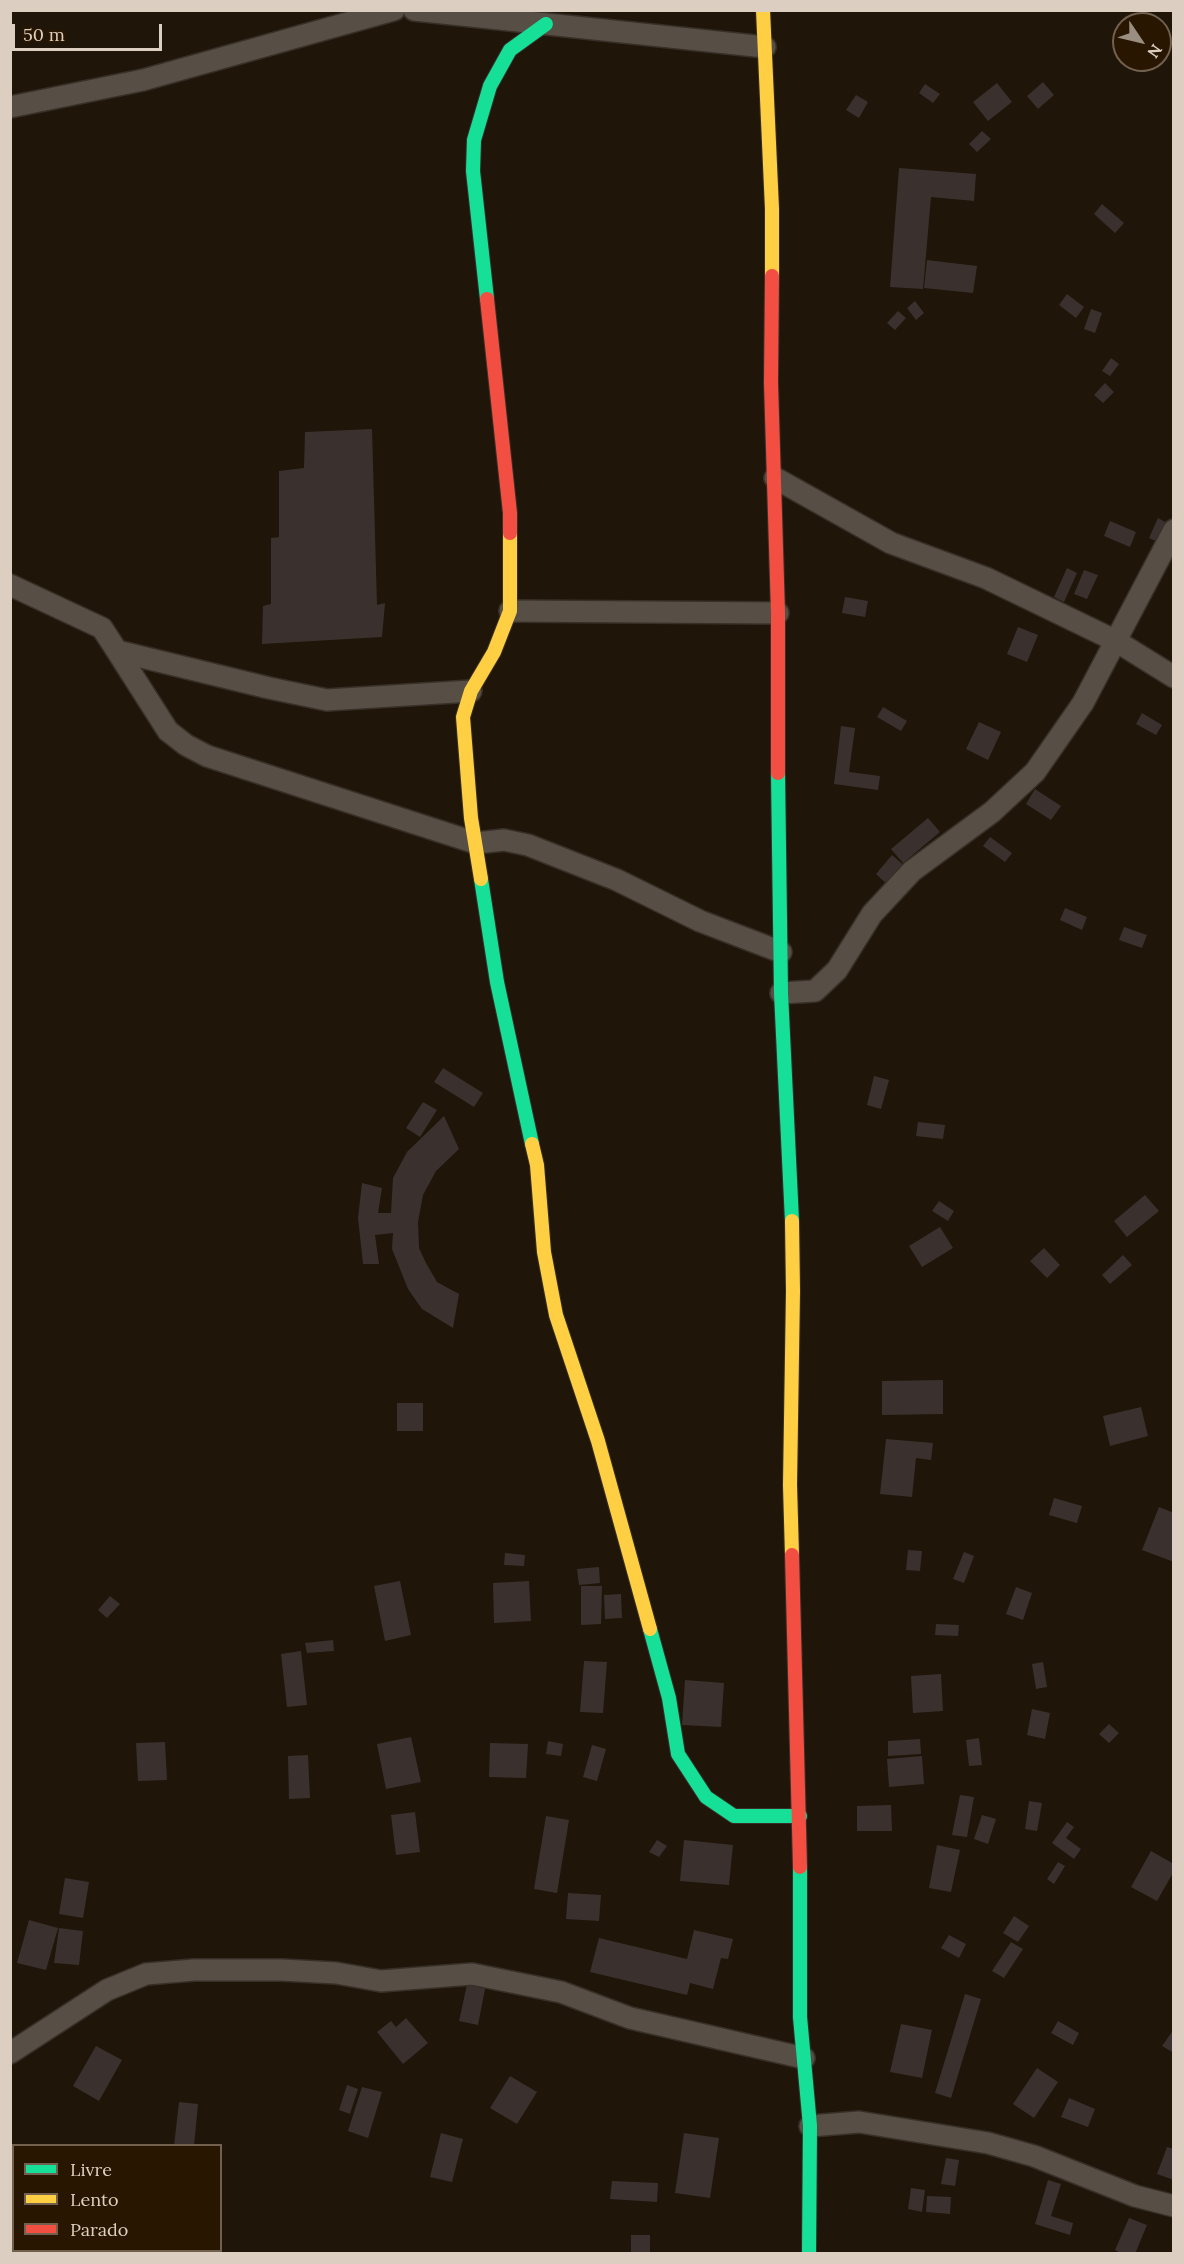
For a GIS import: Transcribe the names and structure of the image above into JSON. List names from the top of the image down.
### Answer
{
  "legend": ["Livre", "Lento", "Parado"],
  "scale_bar": "50 m",
  "north": "bottom right"
}
